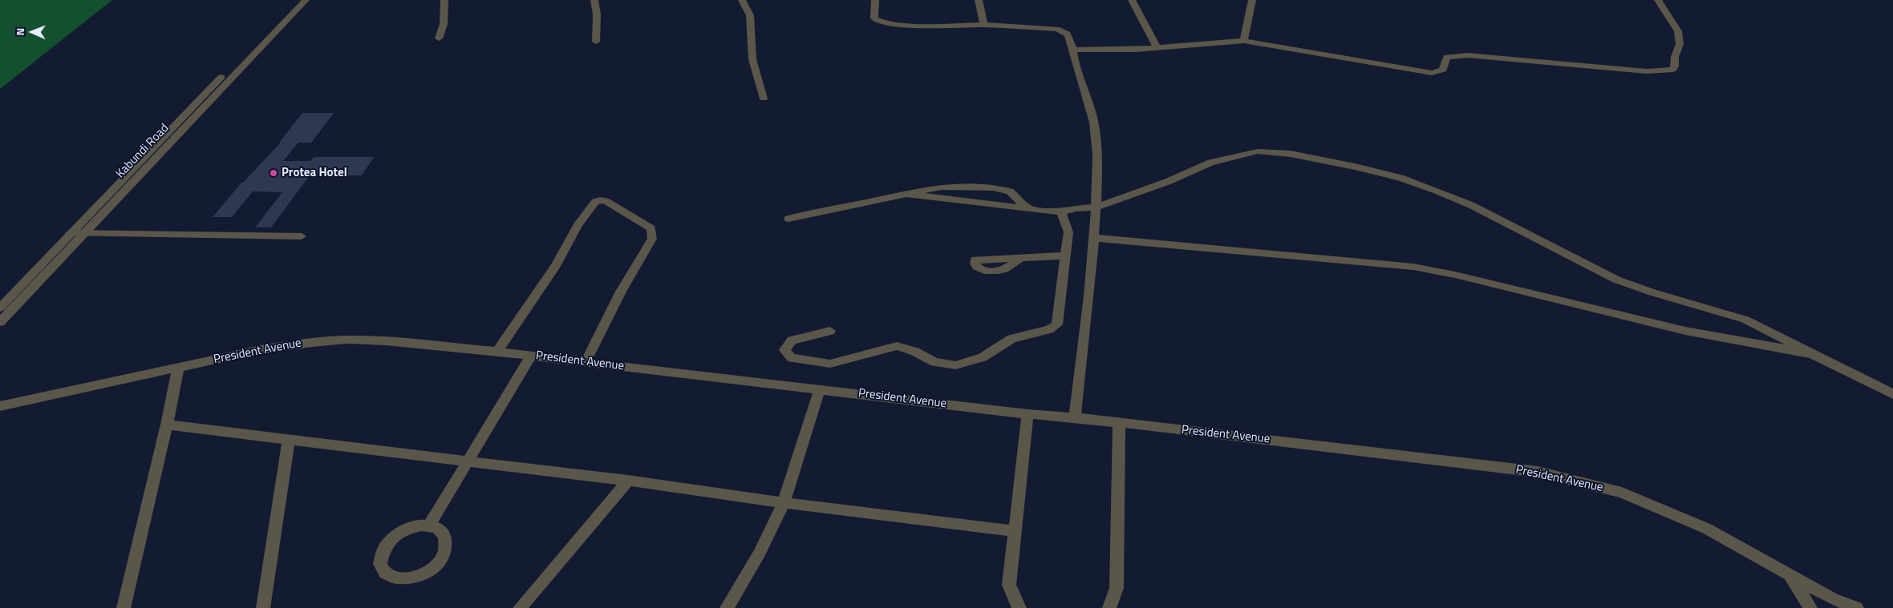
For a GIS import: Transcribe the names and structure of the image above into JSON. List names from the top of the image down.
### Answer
{
  "streets": {
    "street": ["Kabundi Road", "President Avenue"]
  },
  "places": ["Protea Hotel"],
  "north": "left"
}
